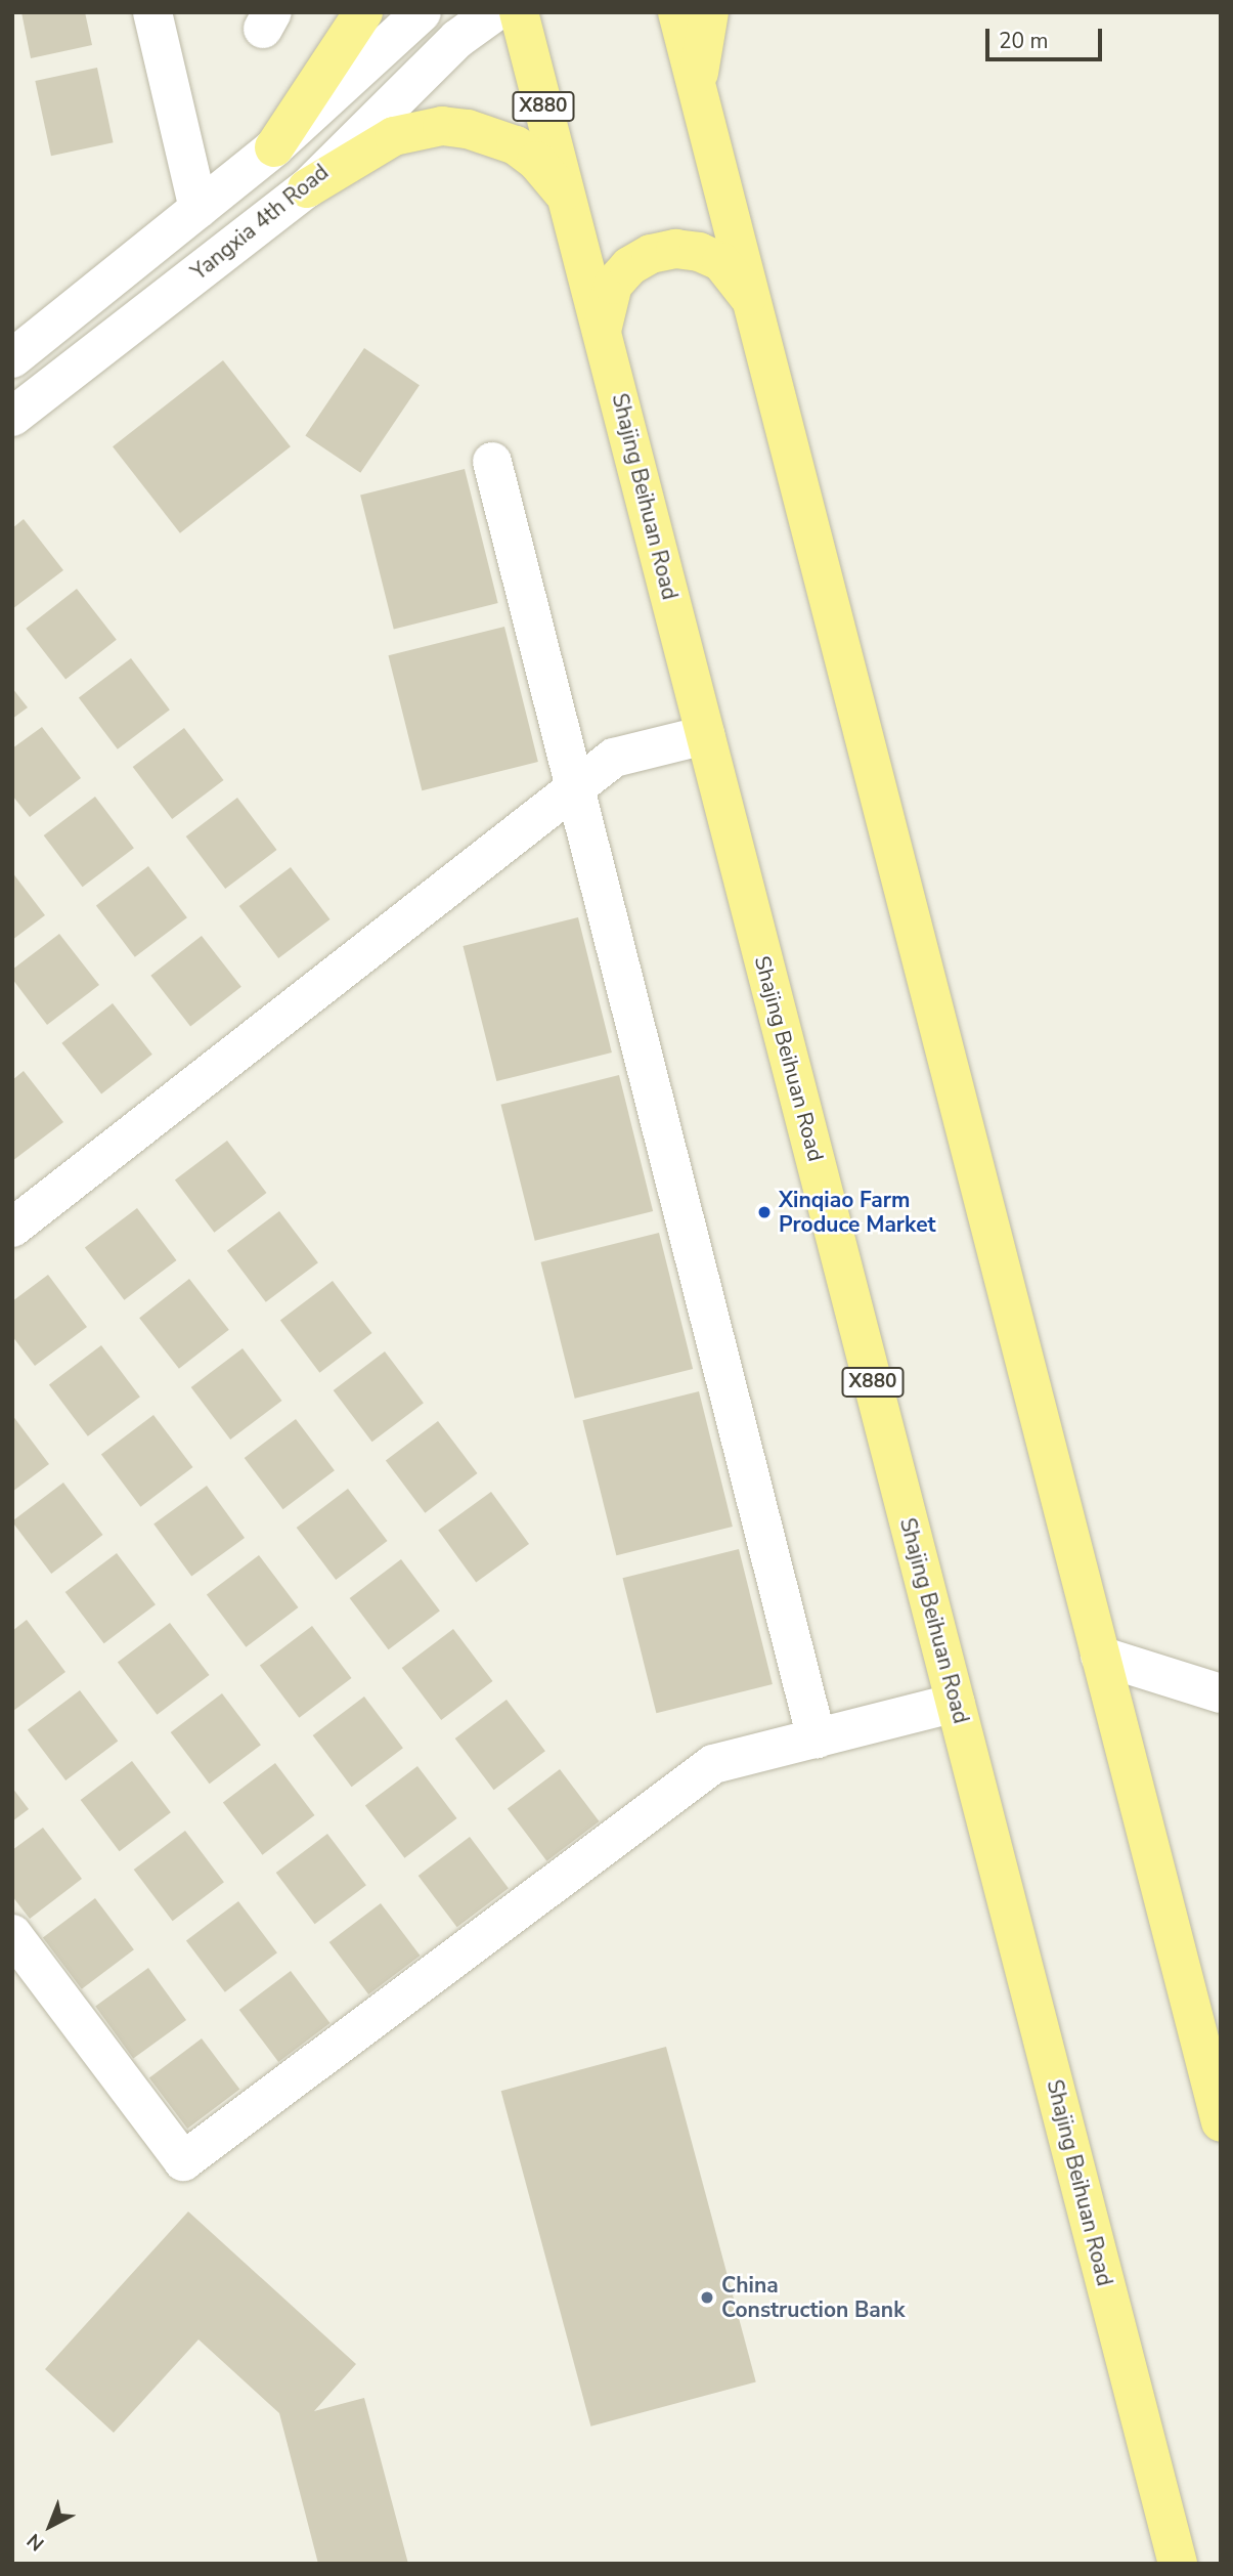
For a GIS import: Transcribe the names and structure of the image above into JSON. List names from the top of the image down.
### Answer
{
  "streets": {
    "main road": ["X880", "Shajing Beihuan Road"],
    "street": ["Yangxia 4th Road"]
  },
  "places": ["Xinqiao Farm Produce Market", "China Construction Bank"],
  "scale_bar": "20 m",
  "north": "bottom left"
}
